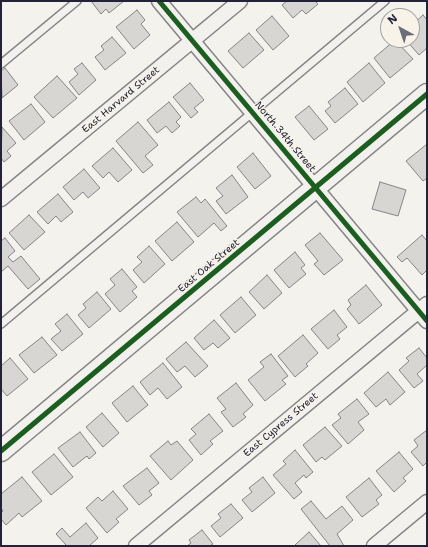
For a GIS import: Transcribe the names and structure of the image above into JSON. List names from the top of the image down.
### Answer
{
  "streets": {
    "street": [
      "East Harvard Street",
      "North 34th Street",
      "East Oak Street",
      "East Cypress Street"
    ]
  },
  "crossings": [
    ["East Harvard Street", "North 34th Street"],
    ["North 34th Street", "East Oak Street"],
    ["North 34th Street", "East Cypress Street"]
  ],
  "north": "top left"
}
